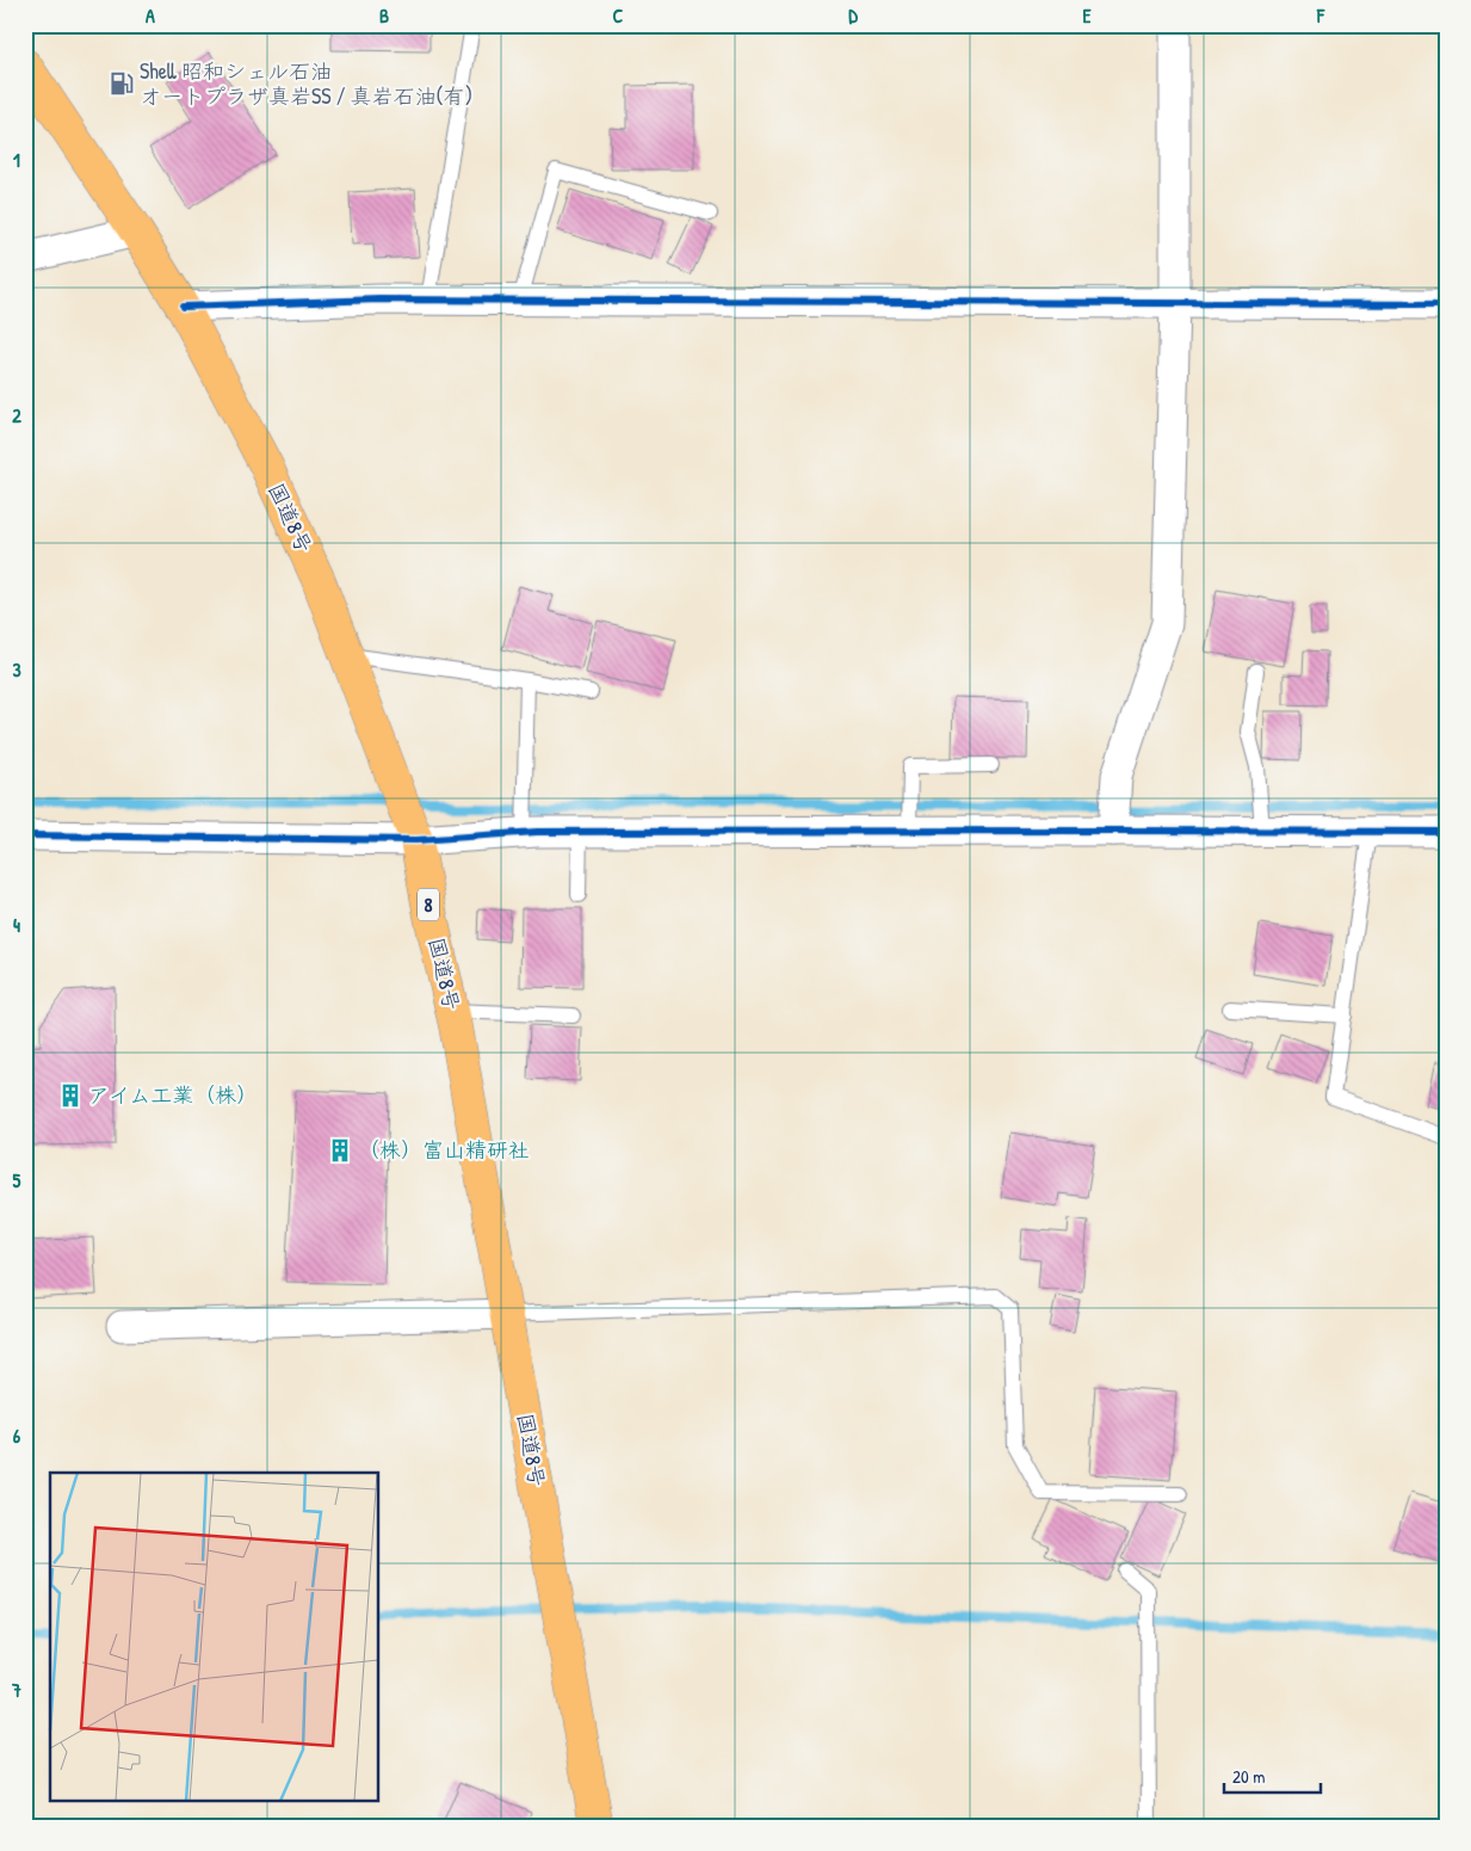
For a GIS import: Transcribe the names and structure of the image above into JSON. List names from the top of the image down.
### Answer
{
  "streets": {
    "highway": ["国道8号", "8"]
  },
  "places": {
    "fuel station": ["Shell 昭和シェル石油 オートプラザ真岩SS / 真岩石油(有)"],
    "building": ["アイム工業（株）", "（株）富山精研社"]
  },
  "scale_bar": "20 m",
  "grid": {
    "columns": [
      "A",
      "B",
      "C",
      "D",
      "E",
      "F"
    ],
    "rows": [
      "1",
      "2",
      "3",
      "4",
      "5",
      "6",
      "7"
    ]
  }
}
